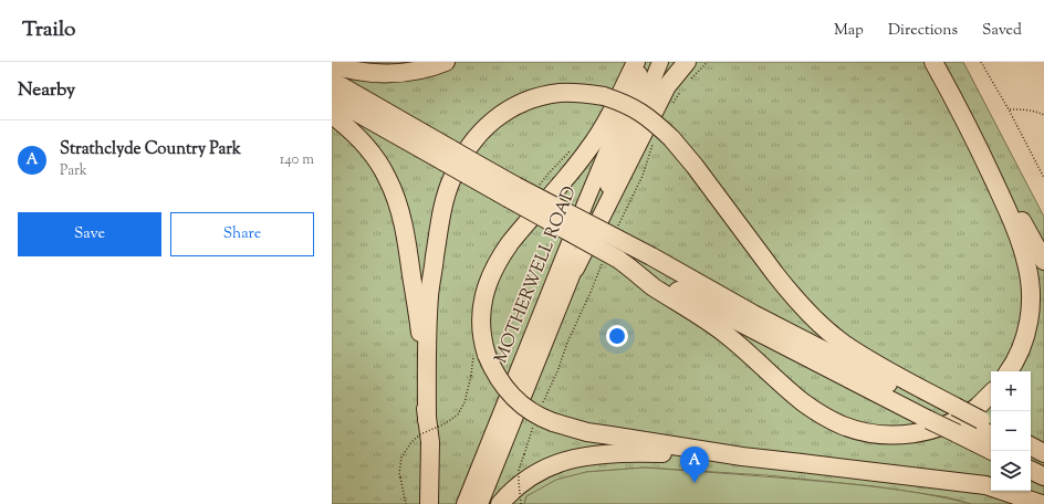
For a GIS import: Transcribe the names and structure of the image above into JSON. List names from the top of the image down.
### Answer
{
  "streets": {
    "main road": ["MOTHERWELL ROAD"]
  },
  "page": {
    "header": "Trailo",
    "nav": ["Map", "Directions", "Saved"],
    "heading": "Nearby",
    "list": [
      {
        "mark": "A",
        "name": "Strathclyde Country Park",
        "note": "Park",
        "value": "140 m"
      }
    ],
    "buttons": ["Save", "Share"],
    "map_buttons": ["+", "−"],
    "pins": "A"
  }
}
